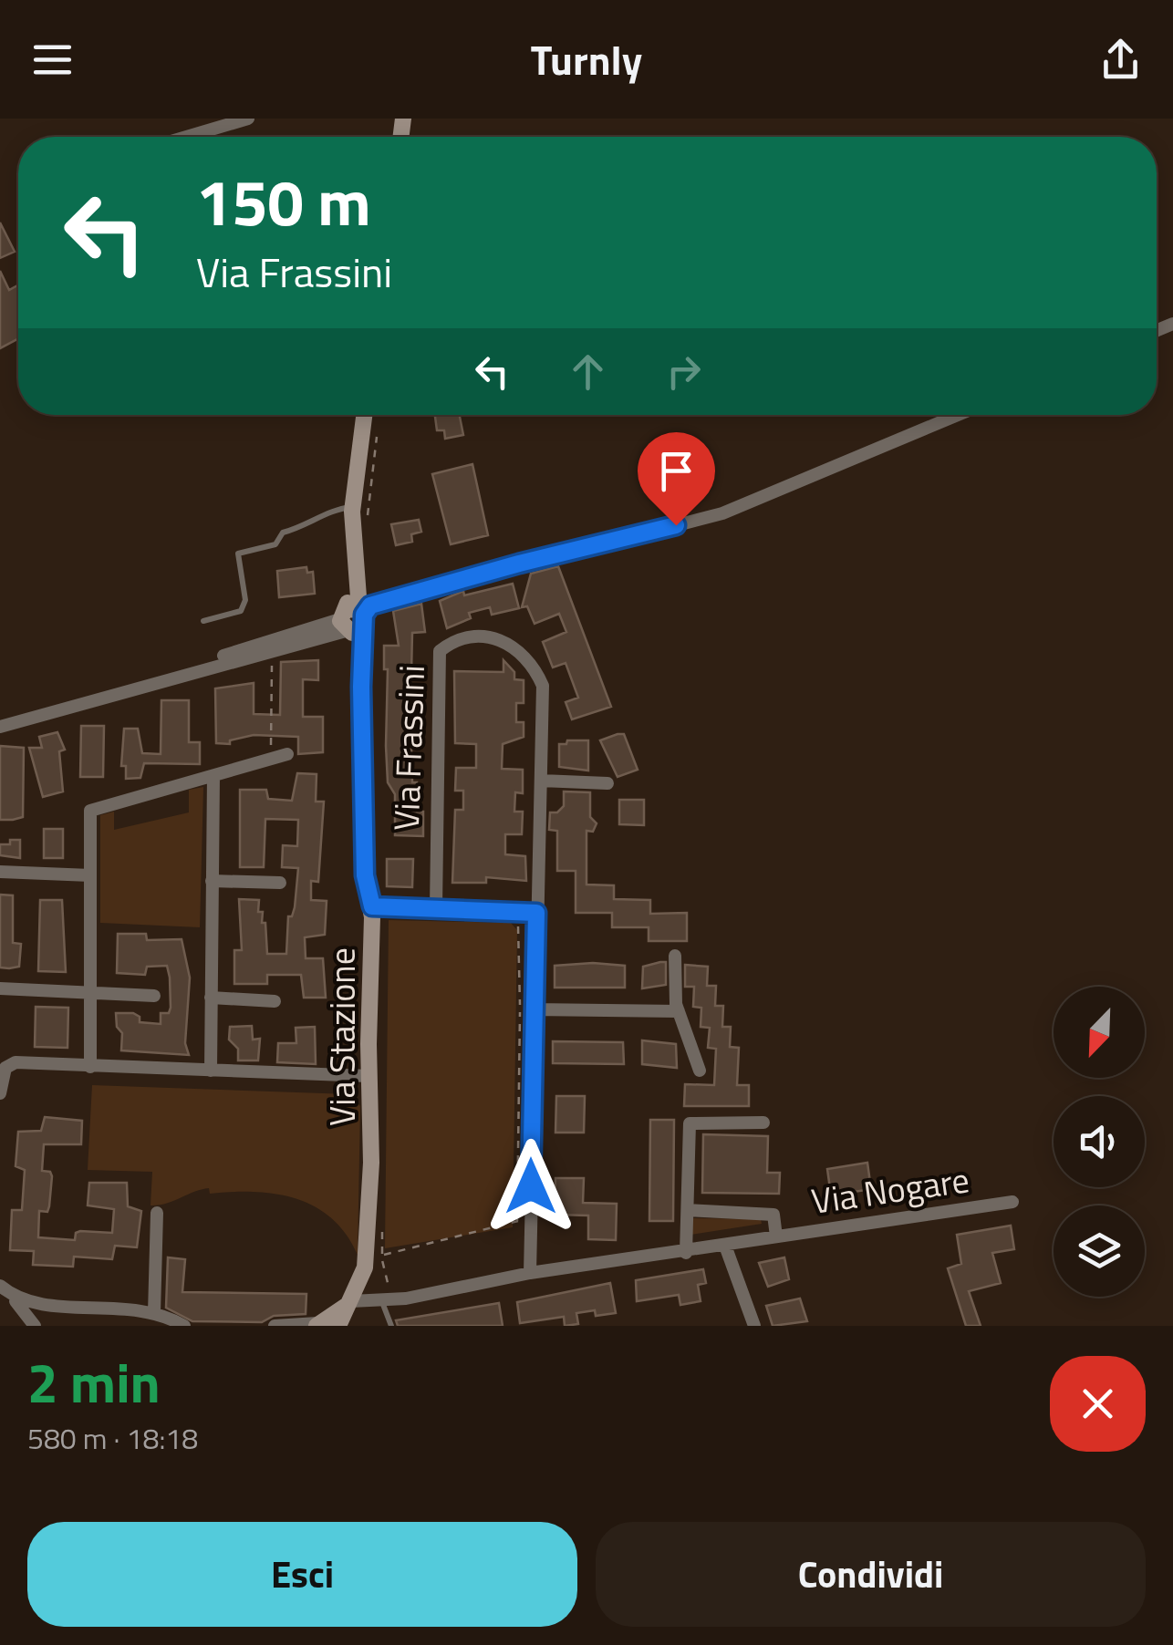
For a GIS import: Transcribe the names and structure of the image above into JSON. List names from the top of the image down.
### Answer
{
  "streets": {
    "street": ["Via Frassini", "Via Stazione", "Via Nogare"]
  },
  "crossings": [
    ["Via Frassini", "Via Nogare"],
    ["Via Stazione", "Via Nogare"]
  ],
  "north": "bottom left",
  "page": {
    "header": "Turnly",
    "turn": ["150 m", "Via Frassini"],
    "heading": ["2 min", "580 m · 18:18"],
    "buttons": ["Esci", "Condividi"]
  }
}
